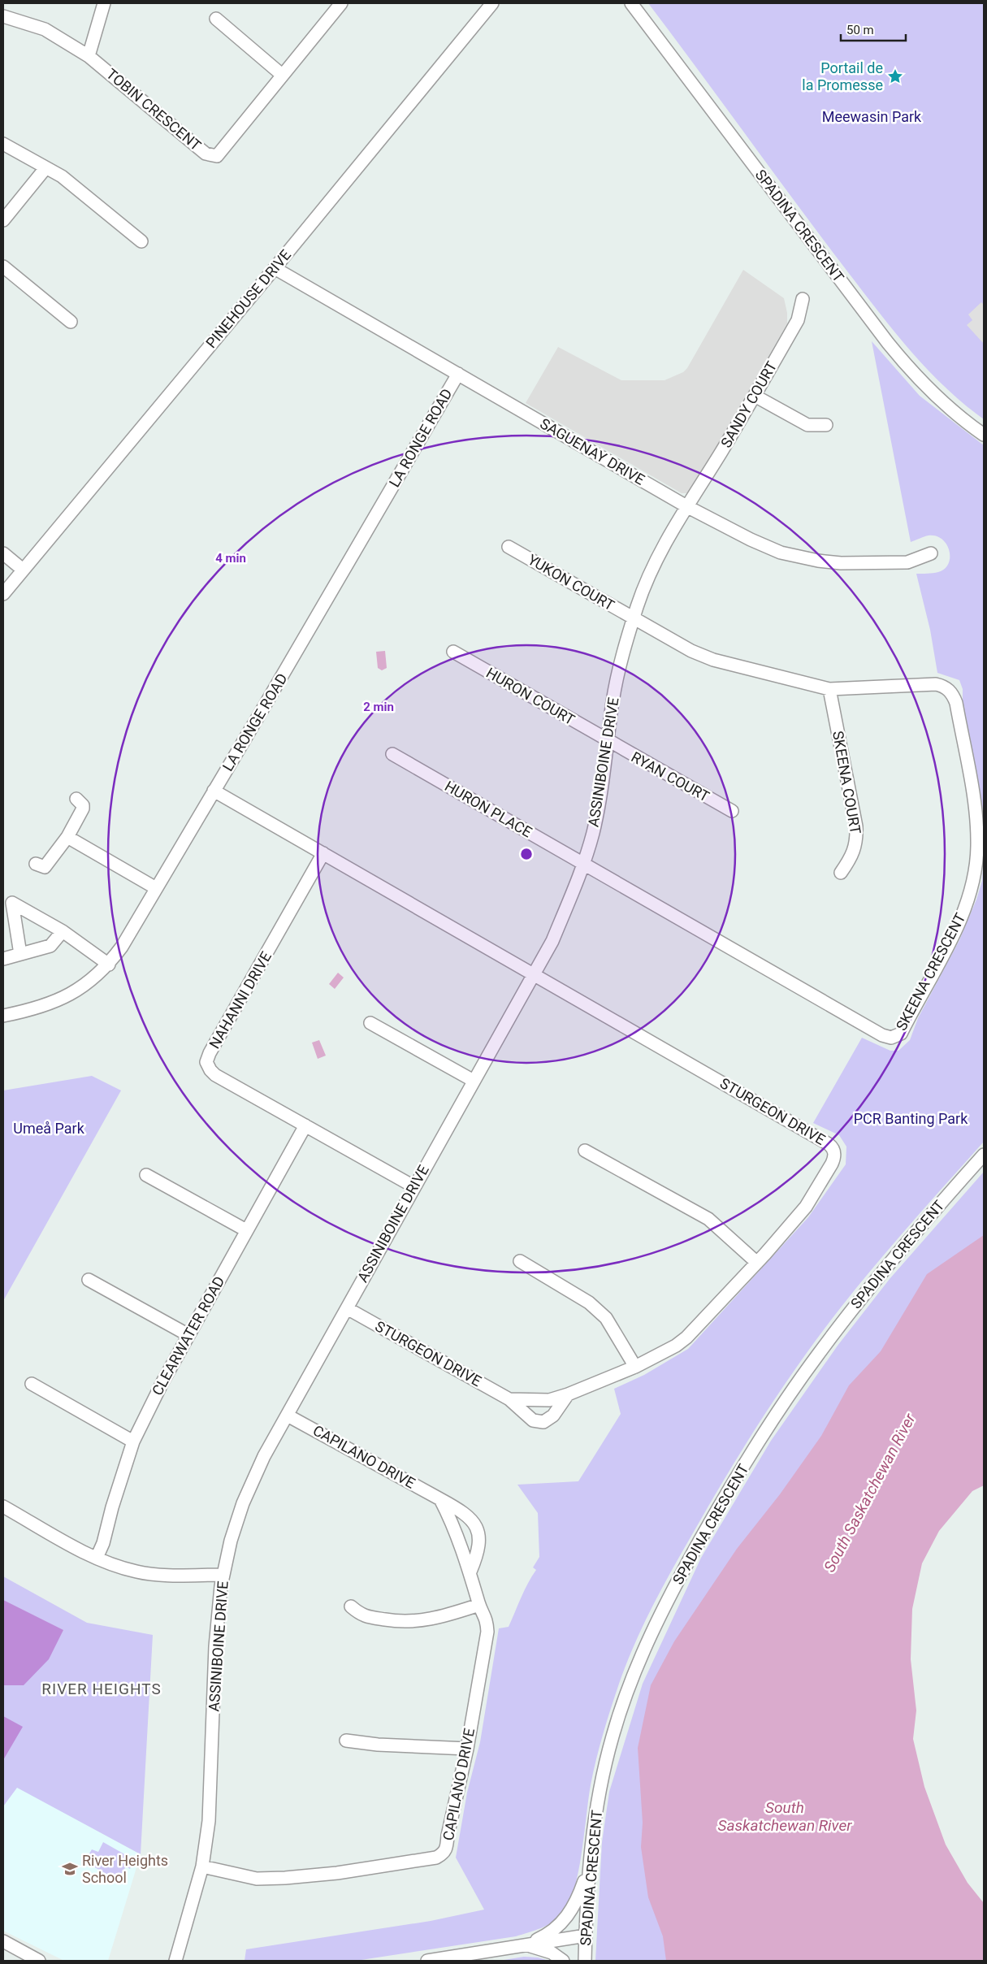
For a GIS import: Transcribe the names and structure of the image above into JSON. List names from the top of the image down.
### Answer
{
  "streets": {
    "street": [
      "TOBIN CRESCENT",
      "SPADINA CRESCENT",
      "PINEHOUSE DRIVE",
      "SANDY COURT",
      "LA RONGE ROAD",
      "SAGUENAY DRIVE",
      "YUKON COURT",
      "HURON COURT",
      "ASSINIBOINE DRIVE",
      "RYAN COURT",
      "SKEENA COURT",
      "HURON PLACE",
      "SKEENA CRESCENT",
      "NAHANNI DRIVE",
      "STURGEON DRIVE",
      "CLEARWATER ROAD",
      "CAPILANO DRIVE"
    ]
  },
  "crossings": [
    ["PINEHOUSE DRIVE", "SAGUENAY DRIVE"],
    ["SANDY COURT", "SAGUENAY DRIVE"],
    ["SANDY COURT", "ASSINIBOINE DRIVE"],
    ["LA RONGE ROAD", "SAGUENAY DRIVE"],
    ["SAGUENAY DRIVE", "ASSINIBOINE DRIVE"],
    ["YUKON COURT", "ASSINIBOINE DRIVE"],
    ["YUKON COURT", "SKEENA CRESCENT"],
    ["HURON COURT", "ASSINIBOINE DRIVE"],
    ["HURON COURT", "RYAN COURT"],
    ["ASSINIBOINE DRIVE", "RYAN COURT"],
    ["ASSINIBOINE DRIVE", "HURON PLACE"],
    ["ASSINIBOINE DRIVE", "SKEENA CRESCENT"],
    ["ASSINIBOINE DRIVE", "NAHANNI DRIVE"],
    ["ASSINIBOINE DRIVE", "STURGEON DRIVE"],
    ["ASSINIBOINE DRIVE", "CAPILANO DRIVE"],
    ["SKEENA COURT", "SKEENA CRESCENT"],
    ["HURON PLACE", "SKEENA CRESCENT"],
    ["NAHANNI DRIVE", "CLEARWATER ROAD"]
  ],
  "districts": ["RIVER HEIGHTS"],
  "water": ["South Saskatchewan River"],
  "parks": ["Meewasin Park", "PCR Banting Park", "Umeå Park"],
  "places": {
    "place": ["Portail de la Promesse"],
    "school or university": ["River Heights School"]
  },
  "scale_bar": "50 m",
  "rings": ["4 min", "2 min"]
}
